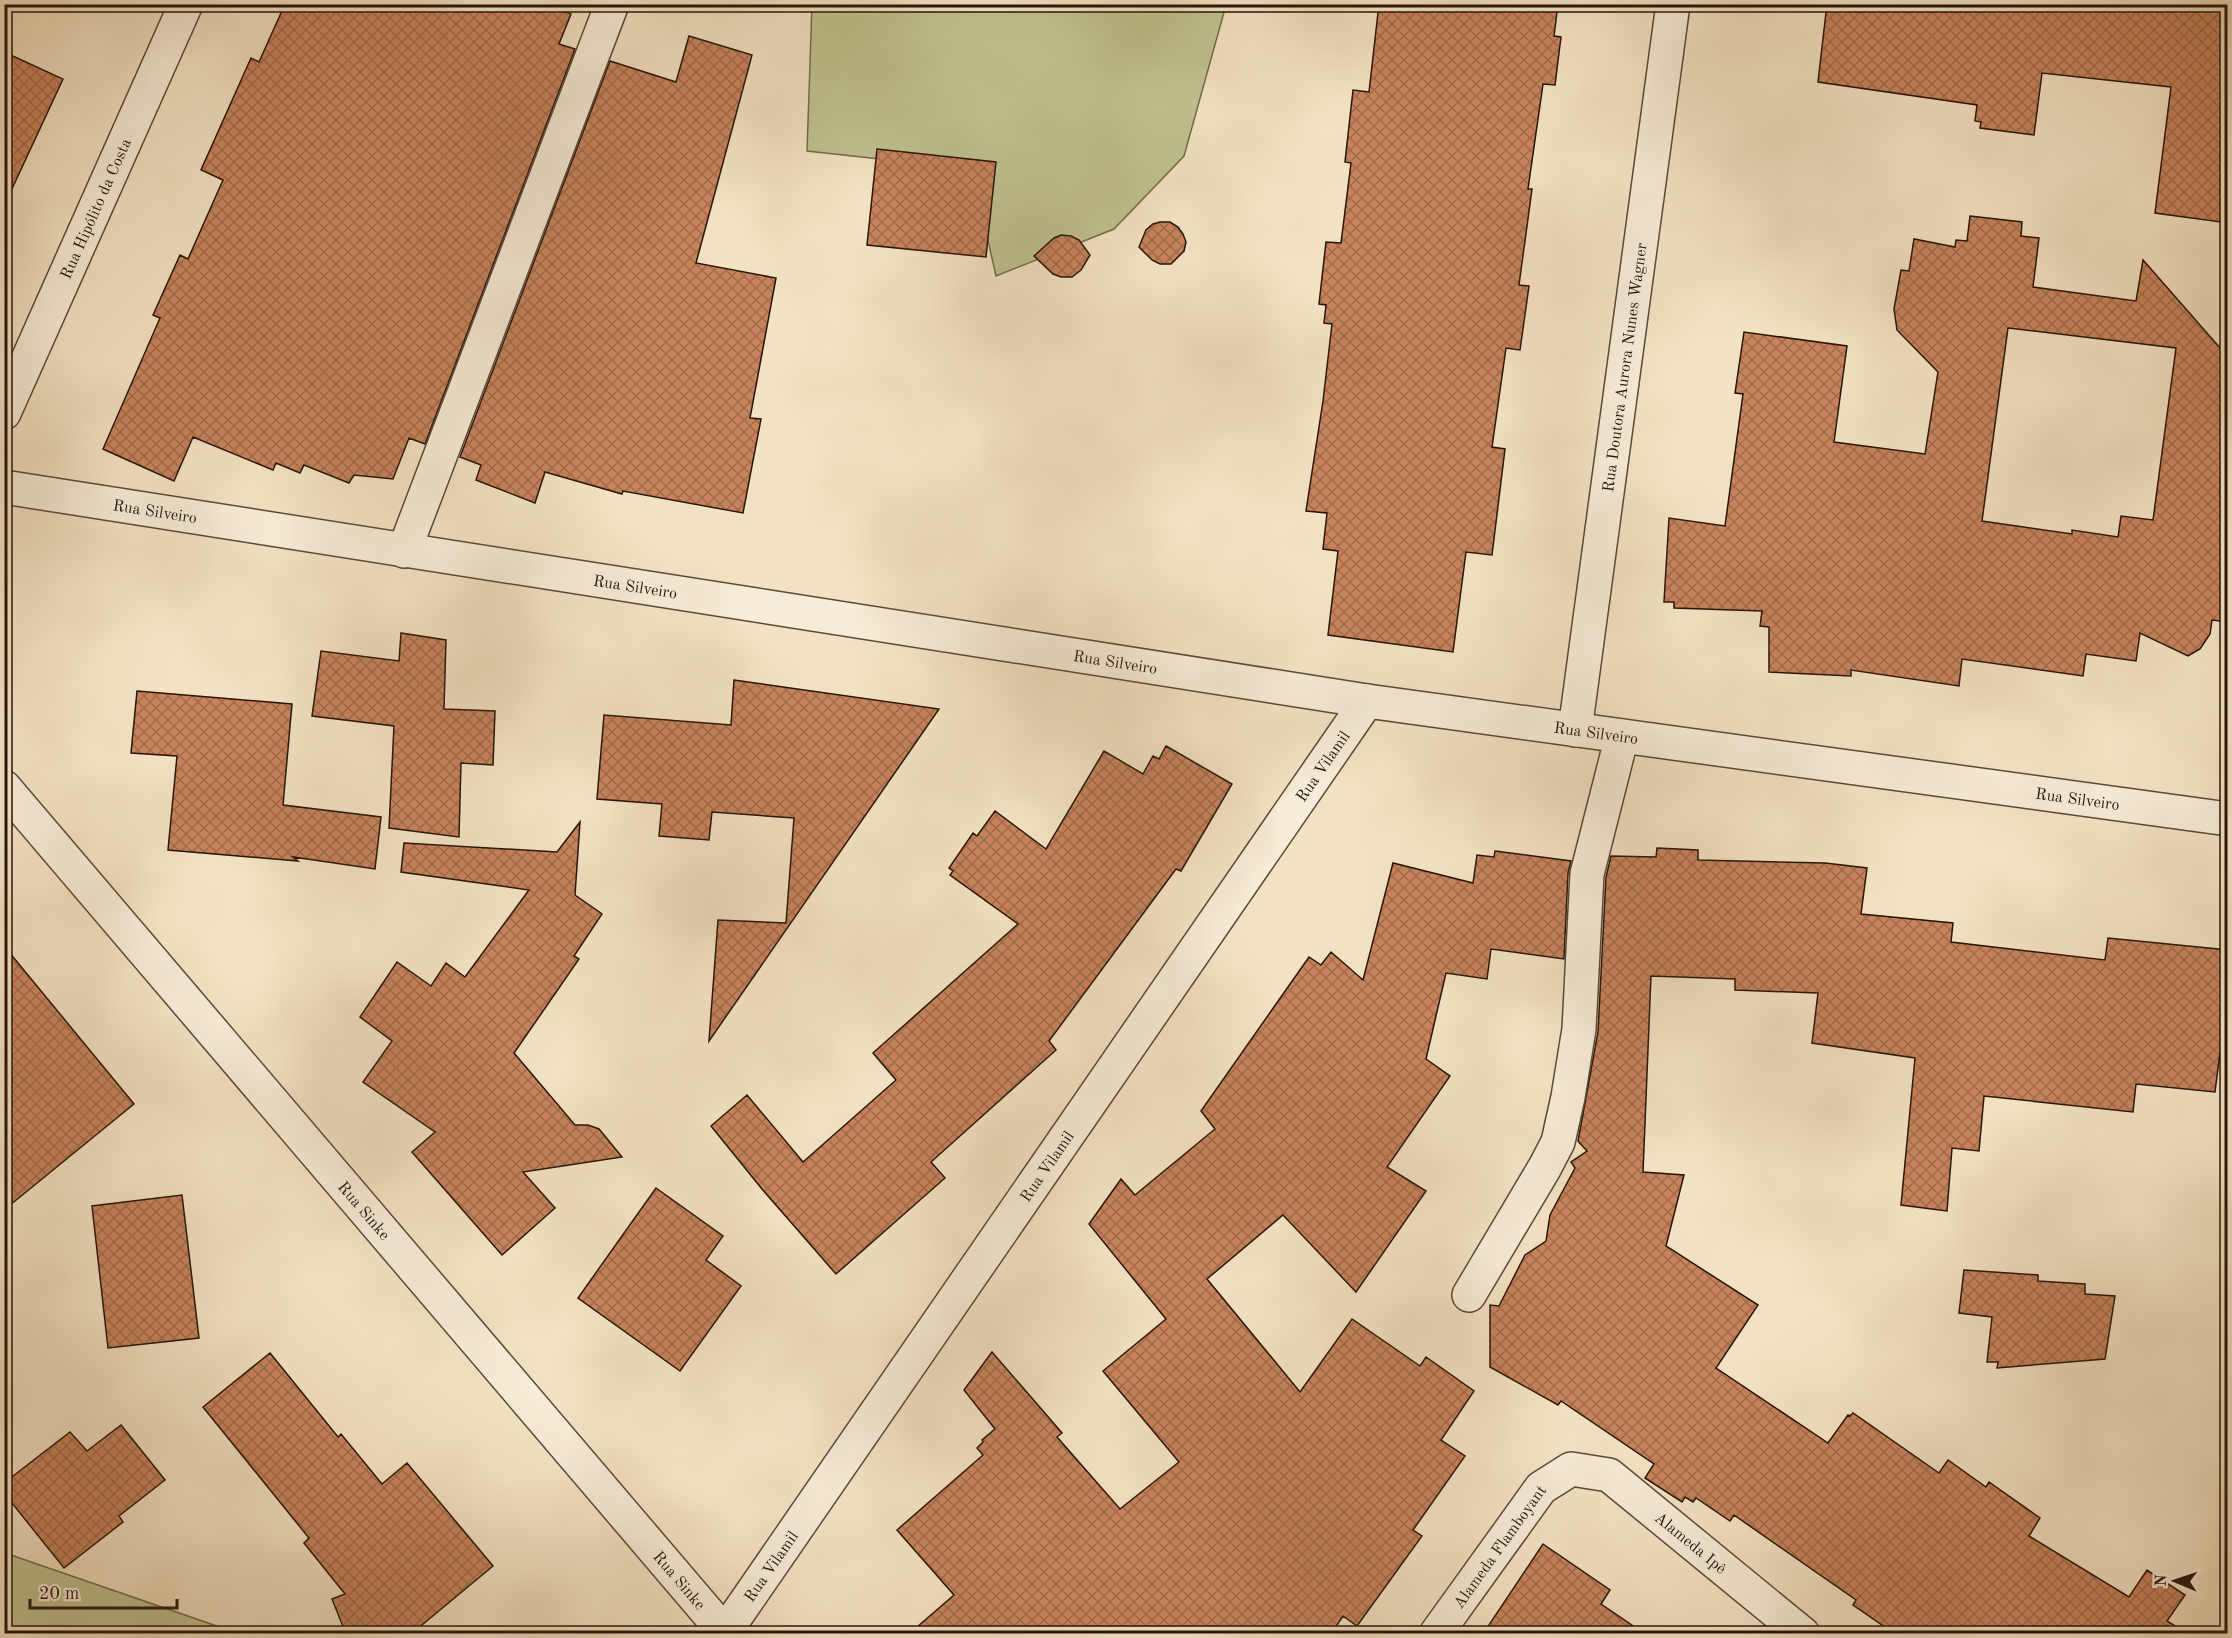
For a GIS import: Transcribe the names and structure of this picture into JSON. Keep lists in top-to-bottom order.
{
  "streets": {
    "street": [
      "Rua Hipólito da Costa",
      "Rua Doutora Aurora Nunes Wagner",
      "Rua Silveiro",
      "Rua Vilamil",
      "Rua Sinke",
      "Alameda Ipê",
      "Alameda Flamboyant"
    ]
  },
  "crossings": [
    ["Rua Doutora Aurora Nunes Wagner", "Rua Silveiro"],
    ["Rua Silveiro", "Rua Vilamil"],
    ["Rua Vilamil", "Rua Sinke"],
    ["Alameda Ipê", "Alameda Flamboyant"]
  ],
  "scale_bar": "20 m",
  "north": "left"
}
